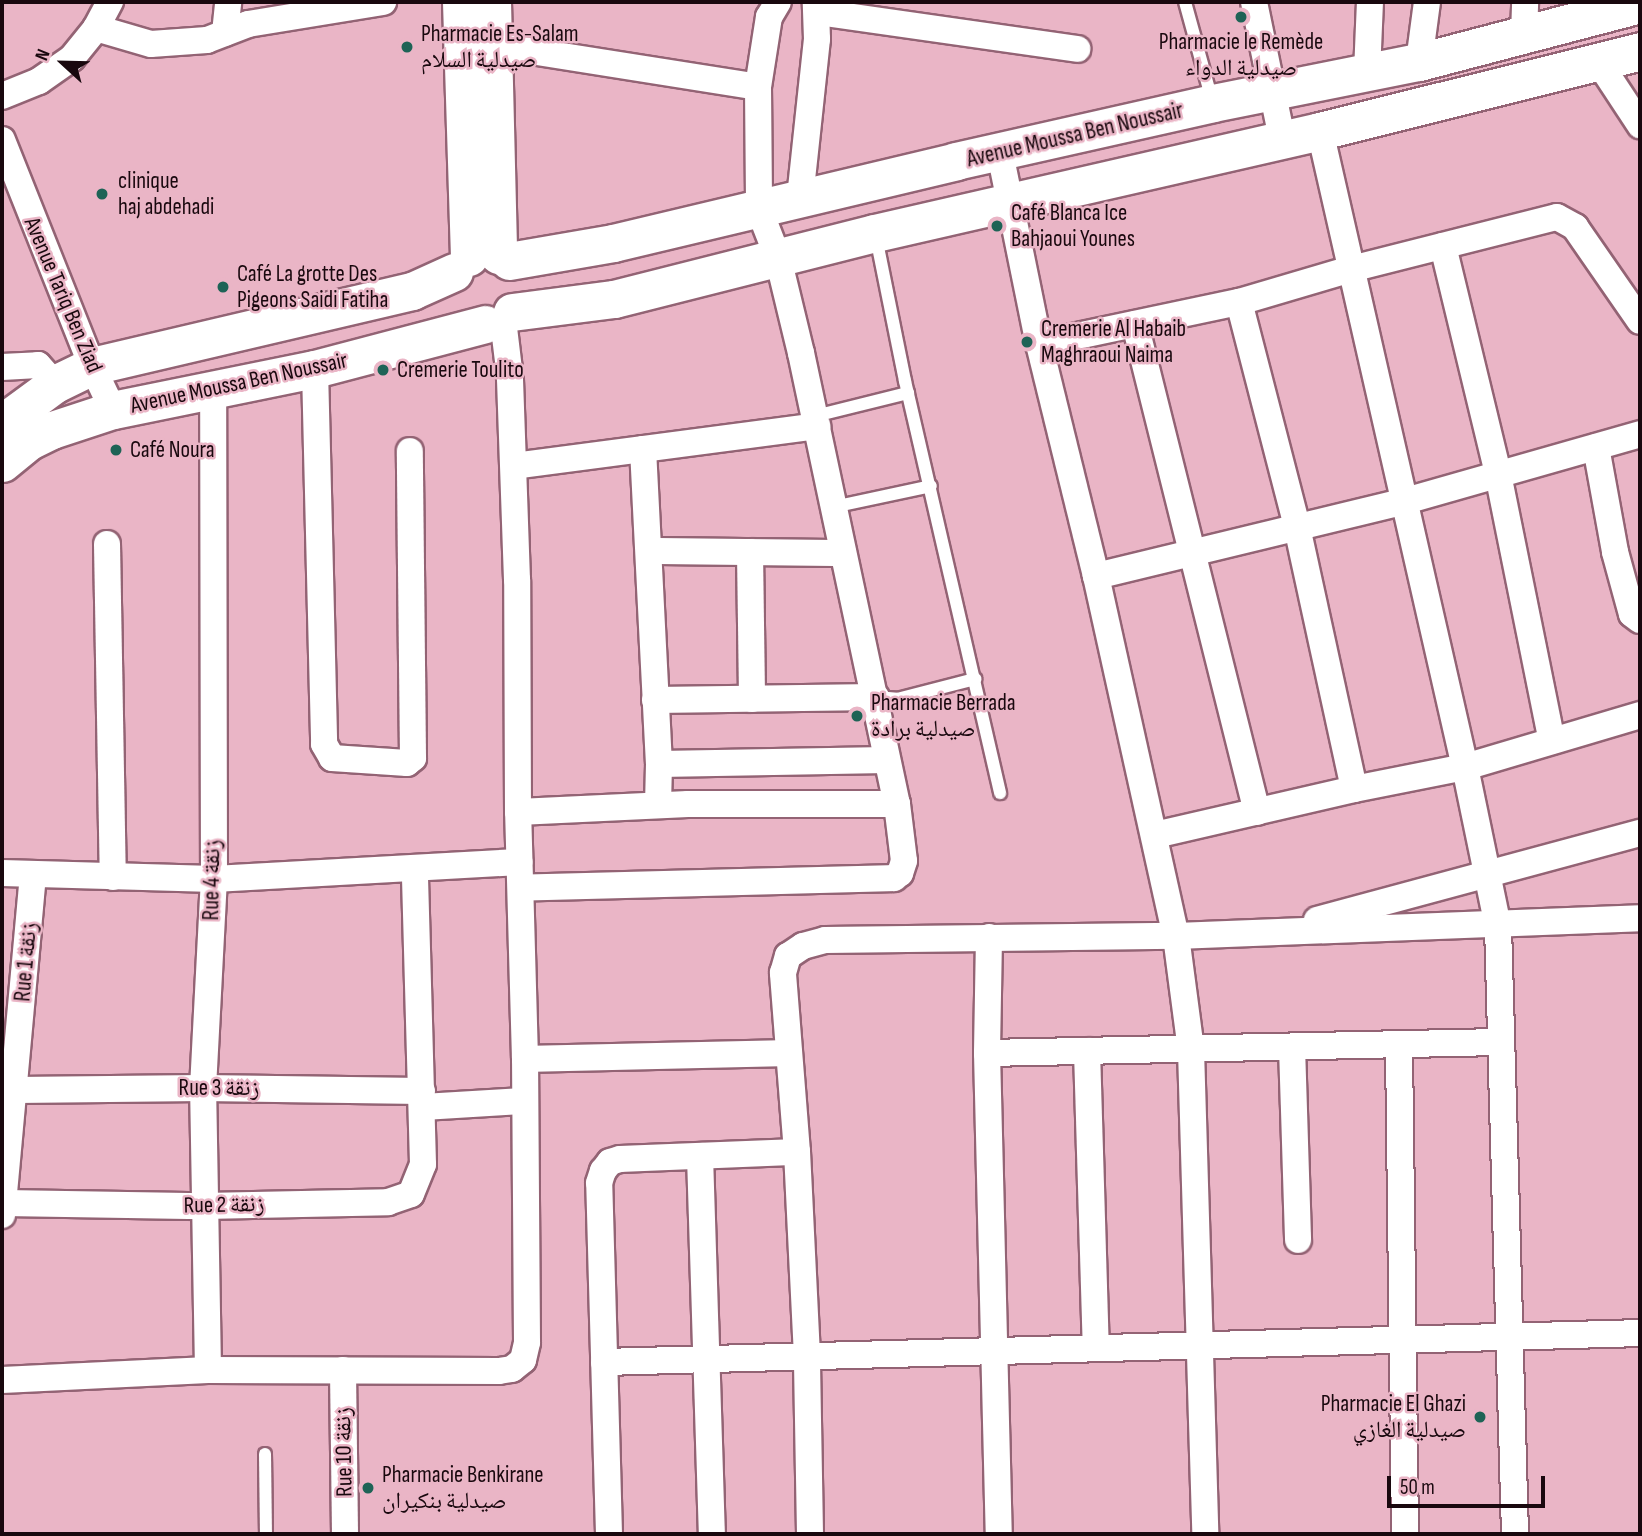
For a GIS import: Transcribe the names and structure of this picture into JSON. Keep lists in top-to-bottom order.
{
  "streets": {
    "street": [
      "Avenue Moussa Ben Noussair",
      "Avenue Tariq Ben Ziad",
      "Rue 4 زنقة",
      "Rue 1 زنقة",
      "Rue 3 زنقة",
      "Rue 2 زنقة",
      "Rue 10 زنقة"
    ]
  },
  "crossings": [
    ["Avenue Moussa Ben Noussair", "Avenue Tariq Ben Ziad"],
    ["Avenue Moussa Ben Noussair", "Rue 4 زنقة"],
    ["Rue 4 زنقة", "Rue 3 زنقة"],
    ["Rue 4 زنقة", "Rue 2 زنقة"],
    ["Rue 1 زنقة", "Rue 3 زنقة"],
    ["Rue 1 زنقة", "Rue 2 زنقة"],
    ["Rue 3 زنقة", "Rue 2 زنقة"]
  ],
  "places": [
    "Pharmacie le Remède صيدلية الدواء",
    "Pharmacie Es-Salam صيدلية السلام",
    "clinique haj abdehadi",
    "Café Blanca Ice Bahjaoui Younes",
    "Café La grotte Des Pigeons Saidi Fatiha",
    "Cremerie Al Habaib Maghraoui Naima",
    "Cremerie Toulito",
    "Café Noura",
    "Pharmacie Berrada صيدلية برادة",
    "Pharmacie El Ghazi صيدلية الغازي",
    "Pharmacie Benkirane صيدلية بنكيران"
  ],
  "scale_bar": "50 m",
  "north": "left"
}
